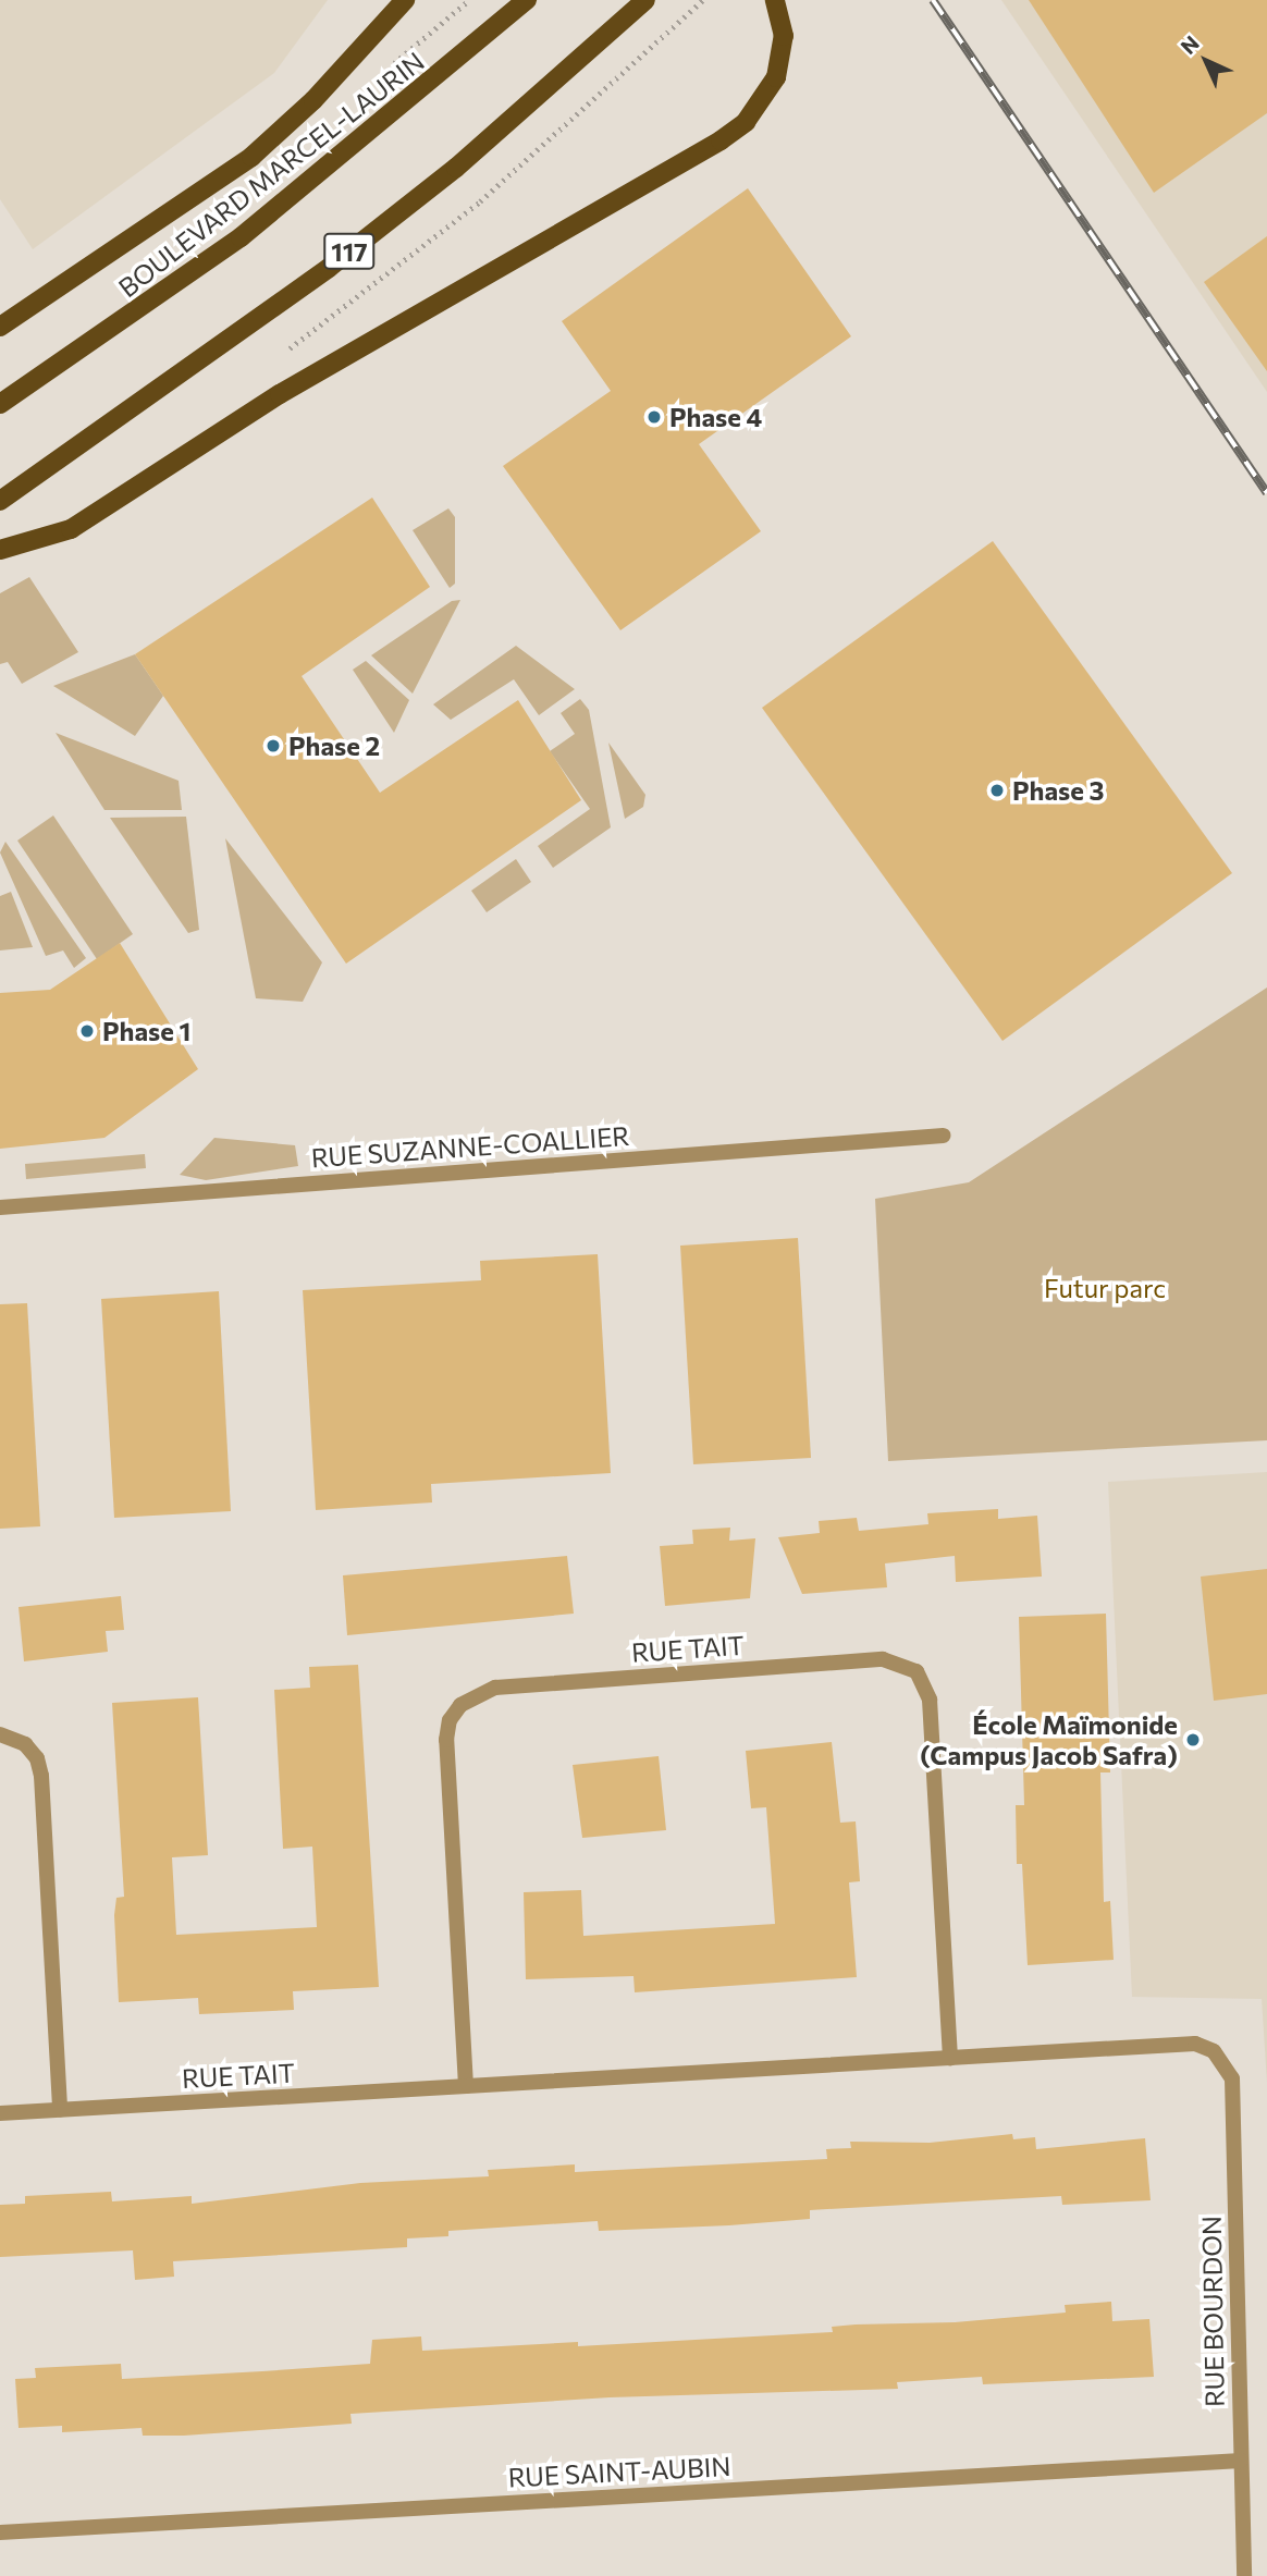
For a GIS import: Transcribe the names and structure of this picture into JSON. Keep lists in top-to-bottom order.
{
  "streets": {
    "main road": ["BOULEVARD MARCEL-LAURIN", "117"],
    "street": [
      "RUE SUZANNE-COALLIER",
      "RUE TAIT",
      "RUE BOURDON",
      "RUE SAINT-AUBIN"
    ]
  },
  "crossings": [
    ["RUE TAIT", "RUE BOURDON"],
    ["RUE BOURDON", "RUE SAINT-AUBIN"]
  ],
  "parks": ["Futur parc"],
  "places": [
    "Phase 4",
    "Phase 2",
    "Phase 3",
    "Phase 1",
    "École Maïmonide (Campus Jacob Safra)"
  ],
  "north": "top left"
}
